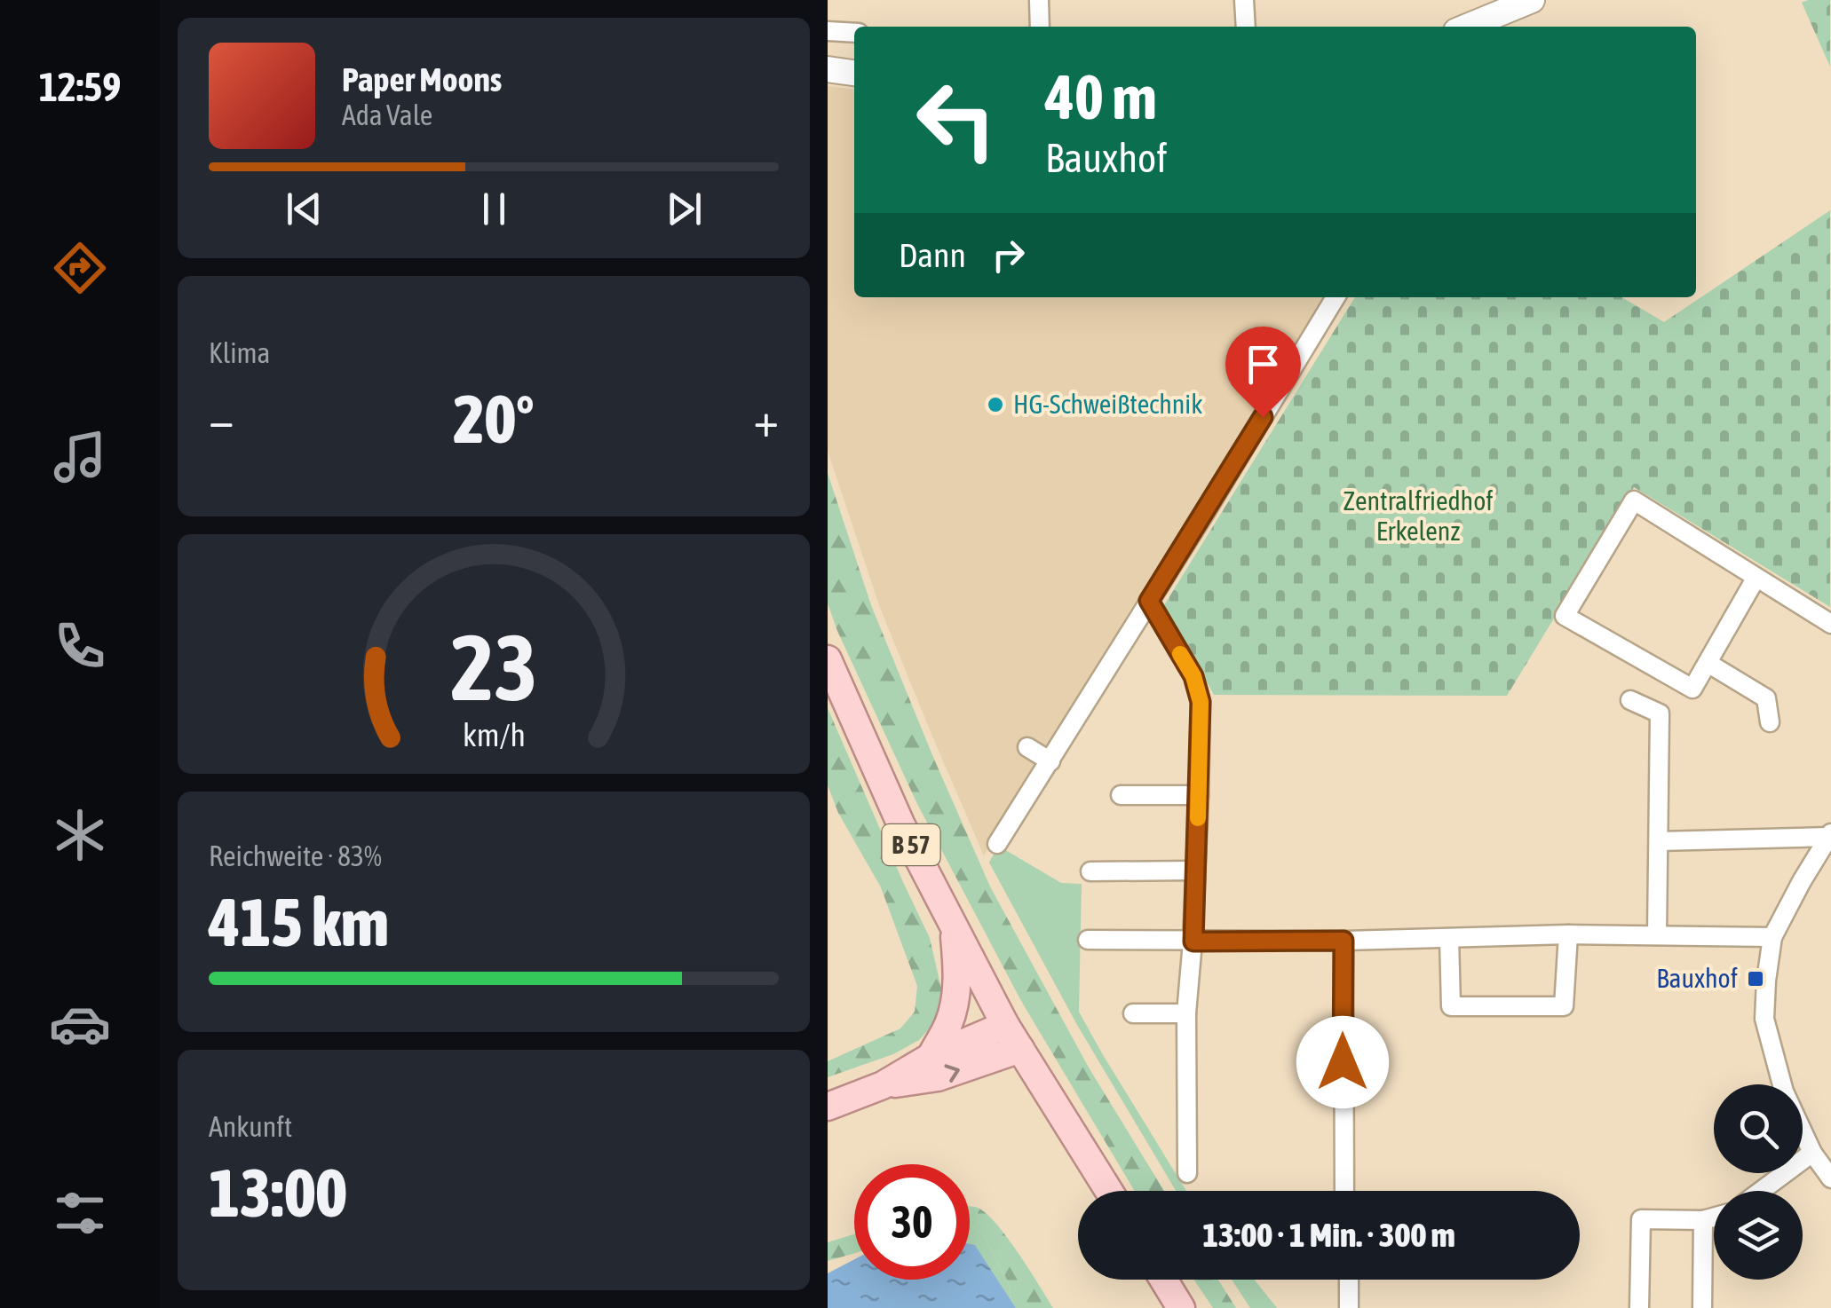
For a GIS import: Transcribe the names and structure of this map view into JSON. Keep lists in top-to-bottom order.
{
  "streets": {
    "main road": ["B 57"]
  },
  "parks": ["Zentralfriedhof Erkelenz"],
  "places": {
    "other": ["HG-Schweißtechnik"],
    "transit": ["Bauxhof"]
  },
  "page": {
    "tabs": "12:59",
    "turn": ["40 m", "Bauxhof"],
    "song": ["Paper Moons", "Ada Vale"],
    "then": "Dann",
    "tile": [
      "Klima",
      ["Reichweite · 83%", "415 km"],
      ["Ankunft", "13:00"]
    ],
    "heat": ["−", "20°", "+"],
    "limit": "30",
    "trip": "13:00 · 1 Min. · 300 m",
    "gauge": ["23", "km/h"]
  }
}
